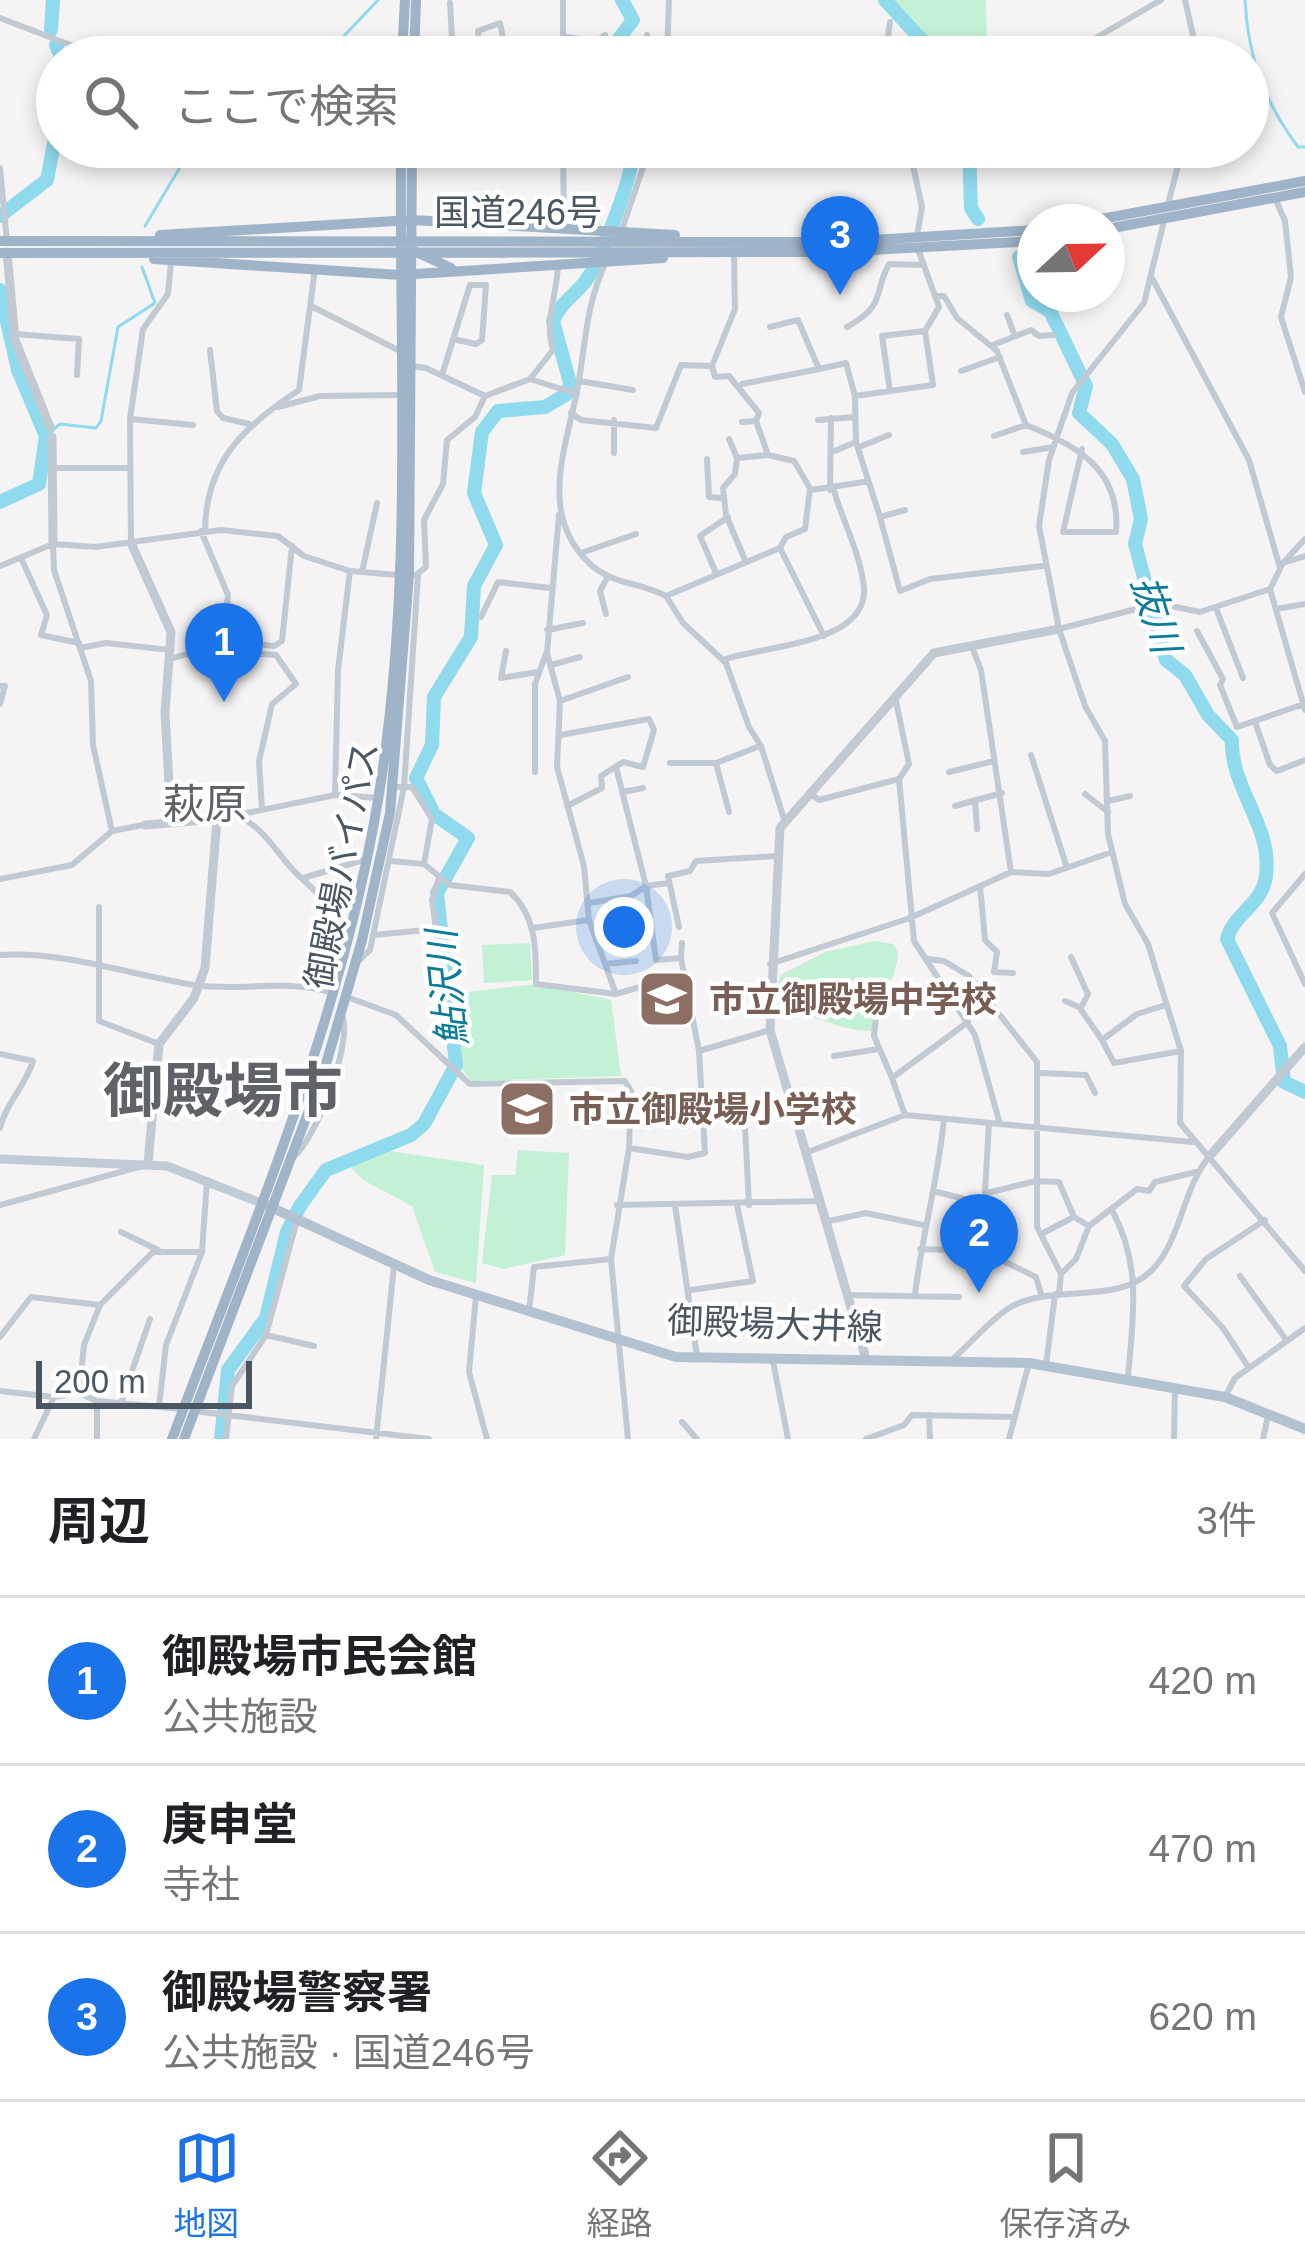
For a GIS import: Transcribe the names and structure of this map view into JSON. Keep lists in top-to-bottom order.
{
  "streets": {
    "highway": ["国道246号", "御殿場バイパス"],
    "main road": ["御殿場大井線"]
  },
  "crossings": [
    ["御殿場バイパス", "御殿場大井線"]
  ],
  "districts": ["萩原", "御殿場市"],
  "water": ["抜川", "鮎沢川"],
  "places": {
    "school or university": ["市立御殿場中学校", "市立御殿場小学校"]
  },
  "scale_bar": "200 m",
  "north": "right",
  "page": {
    "search": "ここで検索",
    "pins": ["3", "1", "2"],
    "scale": "200 m",
    "heading": ["周辺", "3件"],
    "list": [
      {
        "mark": "1",
        "name": "御殿場市民会館",
        "note": "公共施設",
        "value": "420 m"
      },
      {
        "mark": "2",
        "name": "庚申堂",
        "note": "寺社",
        "value": "470 m"
      },
      {
        "mark": "3",
        "name": "御殿場警察署",
        "note": "公共施設 · 国道246号",
        "value": "620 m"
      }
    ],
    "nav": ["地図", "経路", "保存済み"]
  }
}
